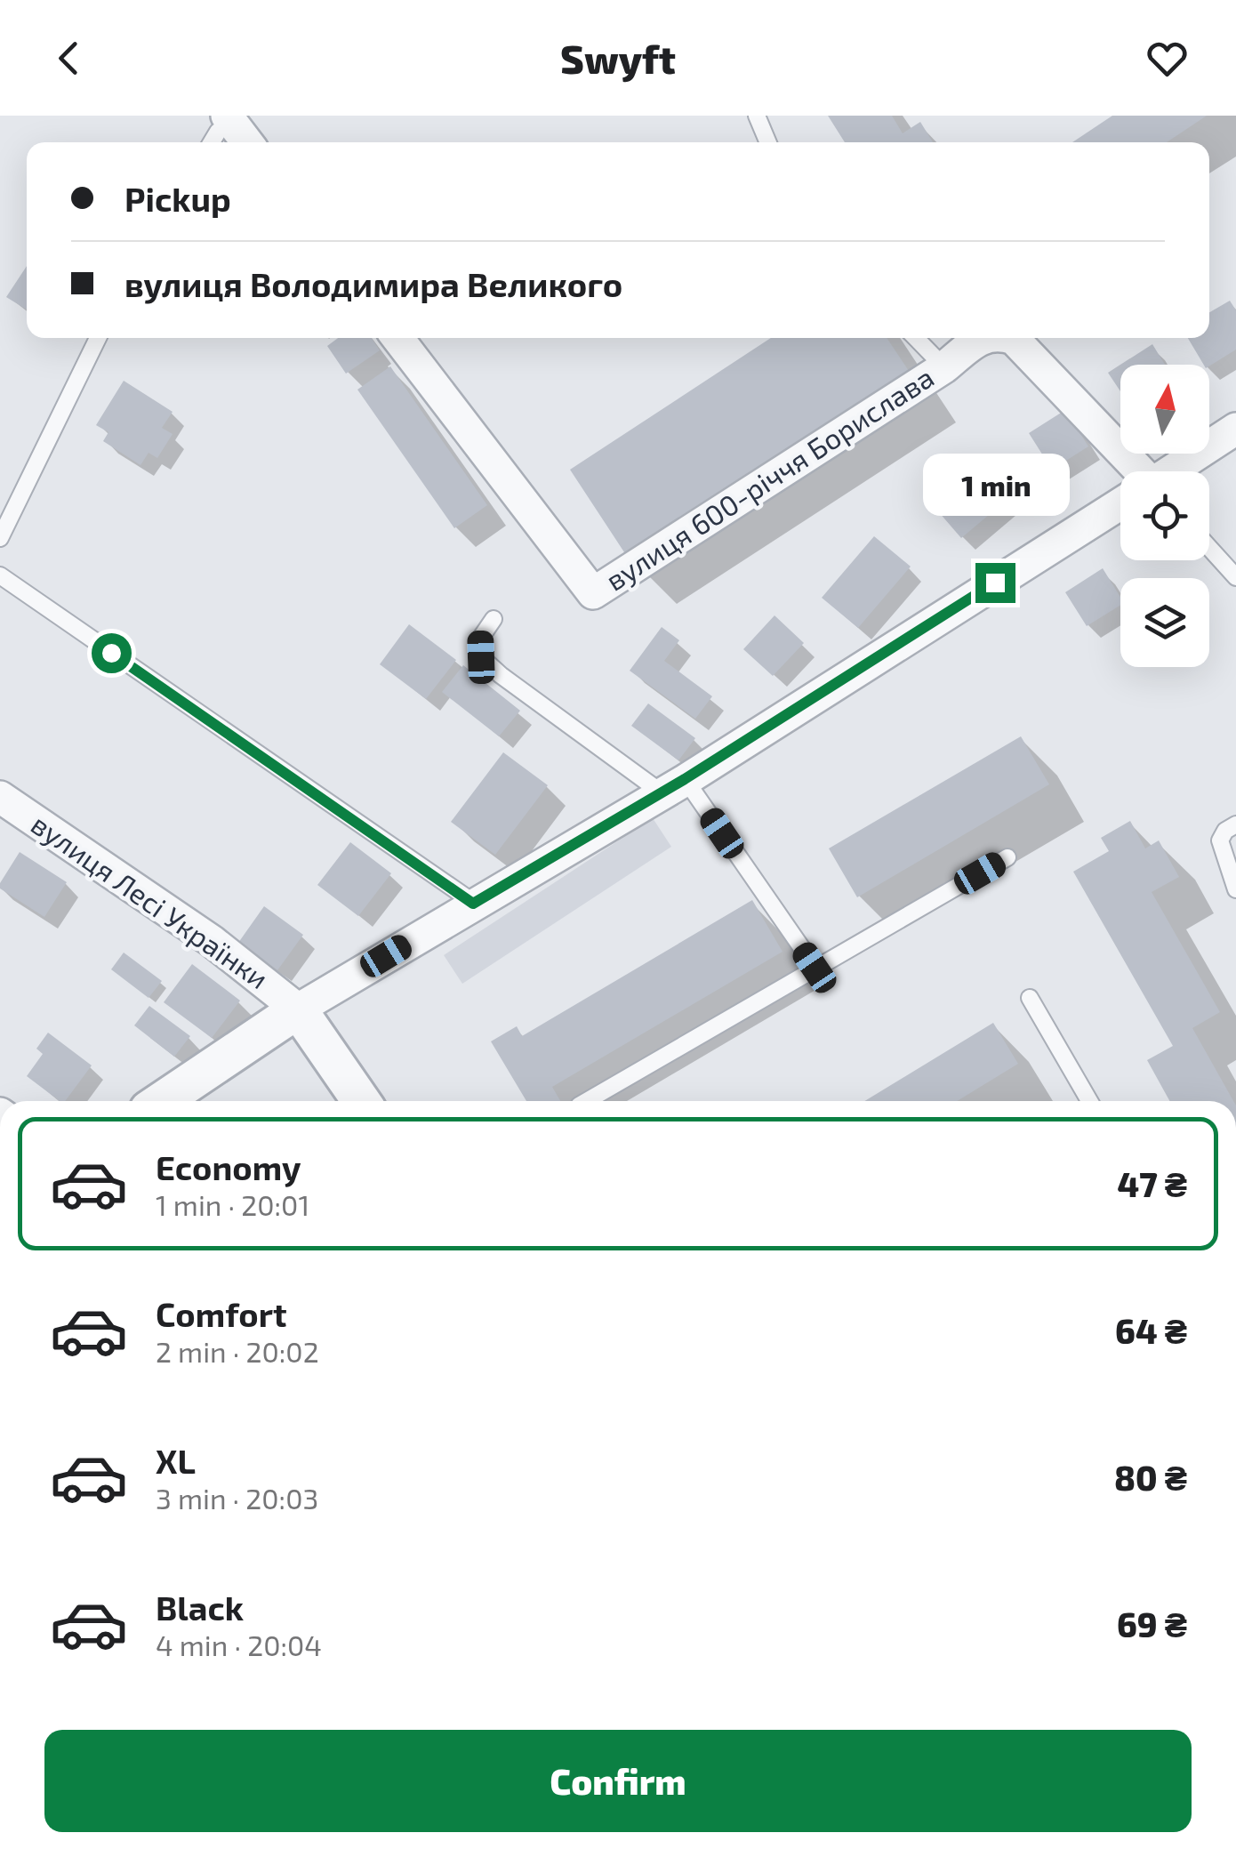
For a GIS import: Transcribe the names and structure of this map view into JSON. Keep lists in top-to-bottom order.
{
  "streets": {
    "street": ["вулиця 600-річчя Борислава", "вулиця Лесі Українки"]
  },
  "north": "top",
  "page": {
    "header": "Swyft",
    "banner": ["Pickup", "вулиця Володимира Великого"],
    "bubble": "1 min",
    "list": [
      {
        "name": "Economy",
        "note": "1 min · 20:01",
        "value": "47 ₴"
      },
      {
        "name": "Comfort",
        "note": "2 min · 20:02",
        "value": "64 ₴"
      },
      {
        "name": "XL",
        "note": "3 min · 20:03",
        "value": "80 ₴"
      },
      {
        "name": "Black",
        "note": "4 min · 20:04",
        "value": "69 ₴"
      }
    ],
    "buttons": "Confirm"
  }
}
